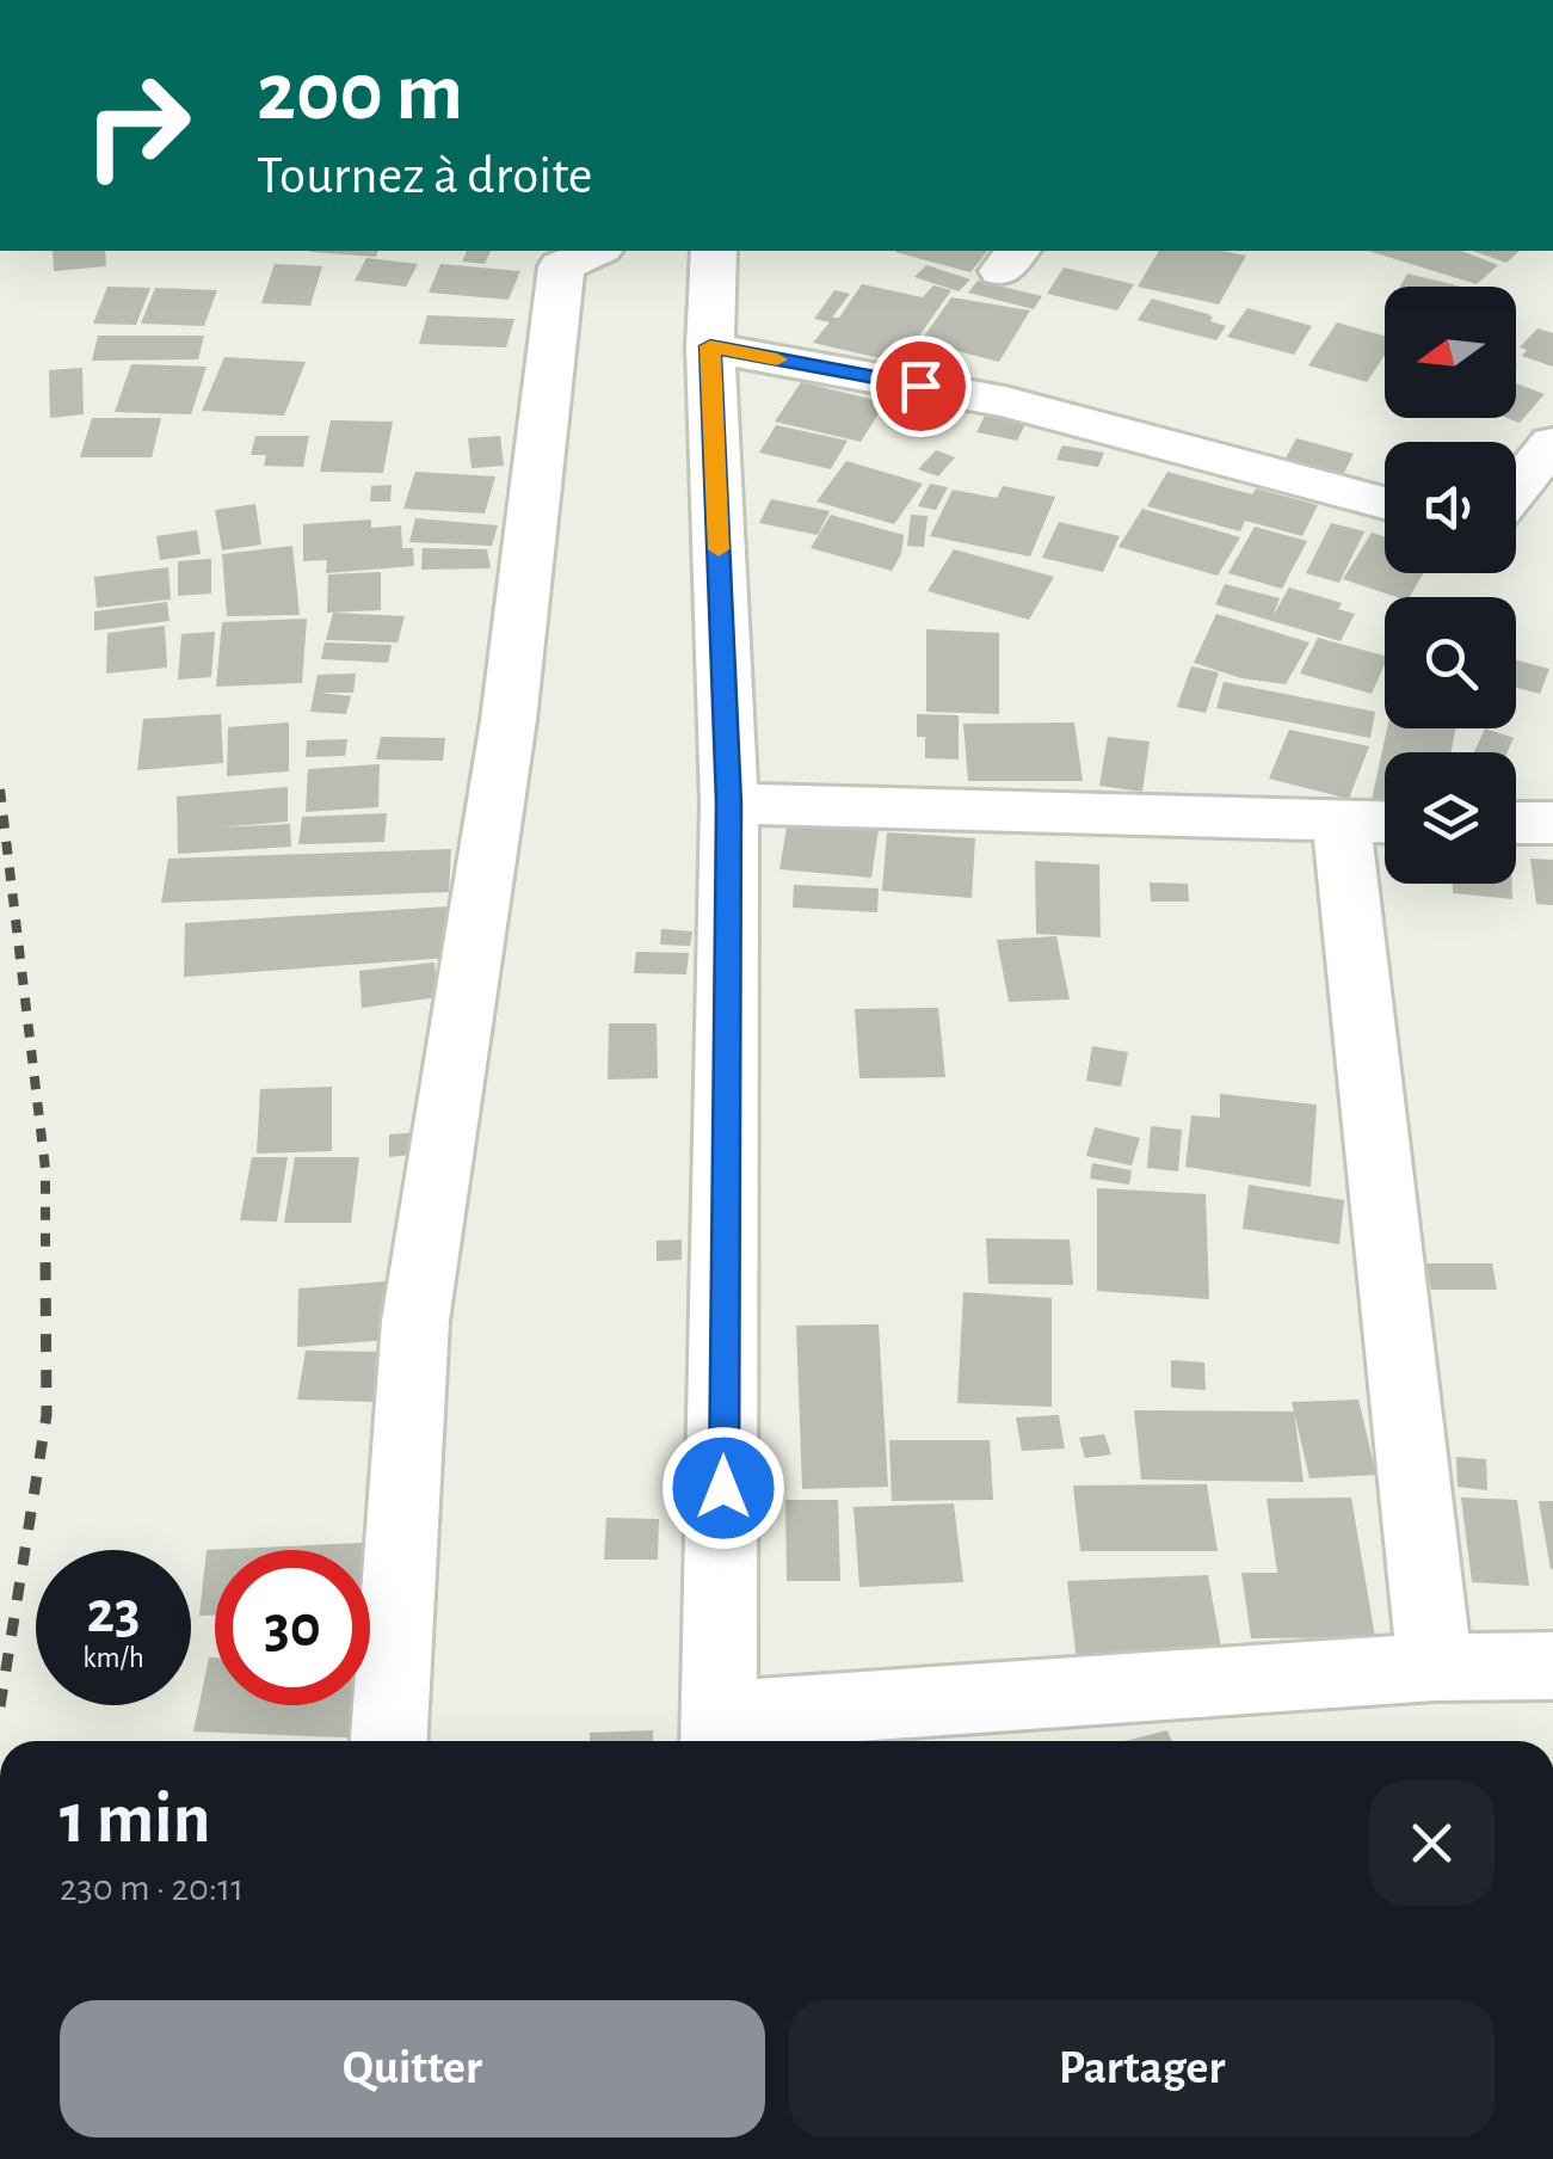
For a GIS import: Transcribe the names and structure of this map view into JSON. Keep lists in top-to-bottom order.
{
  "north": "left",
  "page": {
    "turn": ["200 m", "Tournez à droite"],
    "speed": "23 km/h",
    "limit": "30",
    "heading": ["1 min", "230 m · 20:11"],
    "buttons": ["Quitter", "Partager"]
  }
}
